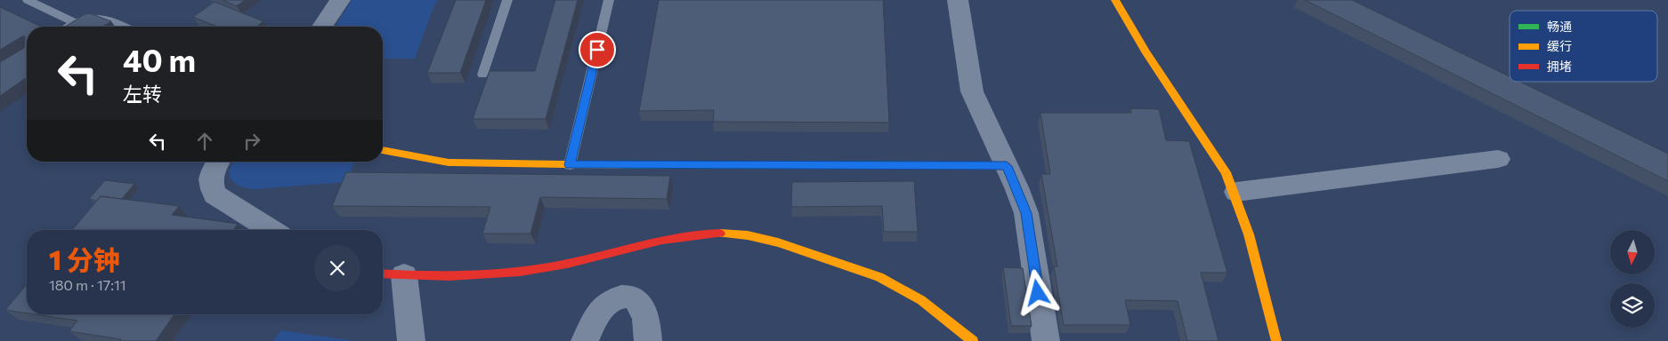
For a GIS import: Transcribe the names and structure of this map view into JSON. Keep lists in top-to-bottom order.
{
  "legend": ["畅通", "缓行", "拥堵"],
  "north": "bottom",
  "page": {
    "turn": ["40 m", "左转"],
    "heading": ["1 分钟", "180 m · 17:11"]
  }
}
